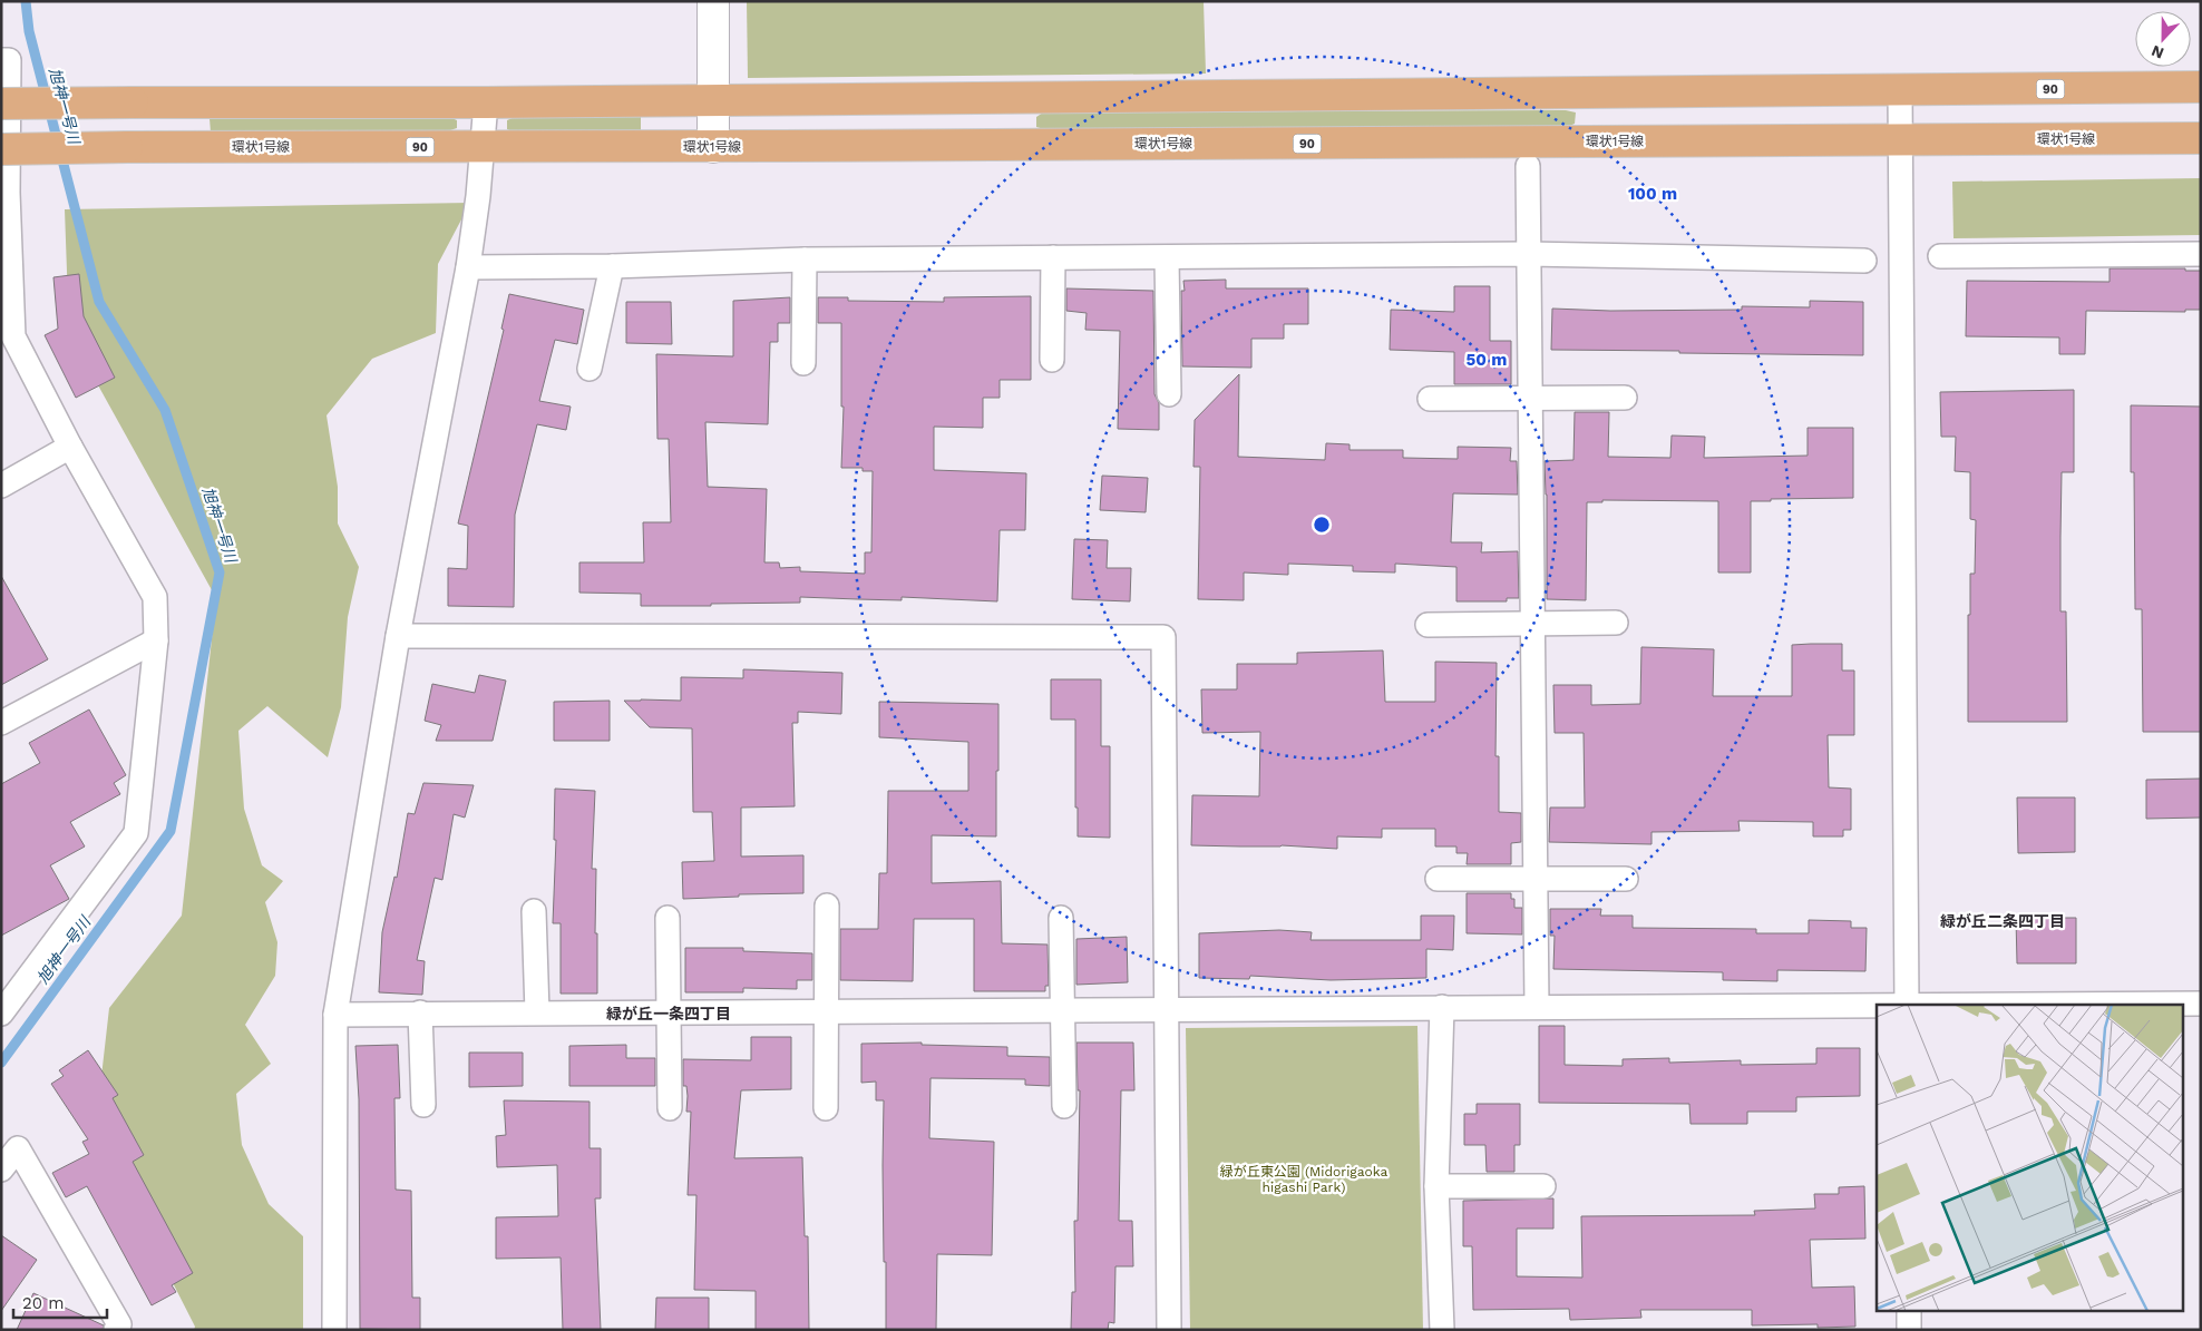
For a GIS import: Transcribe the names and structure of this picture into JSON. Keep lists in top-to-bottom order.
{
  "streets": {
    "main road": ["90", "環状1号線"]
  },
  "districts": ["緑が丘二条四丁目", "緑が丘一条四丁目"],
  "water": ["旭神一号川"],
  "parks": ["緑が丘東公園 (Midorigaoka higashi Park)"],
  "scale_bar": "20 m",
  "north": "bottom",
  "rings": ["100 m", "50 m"]
}
